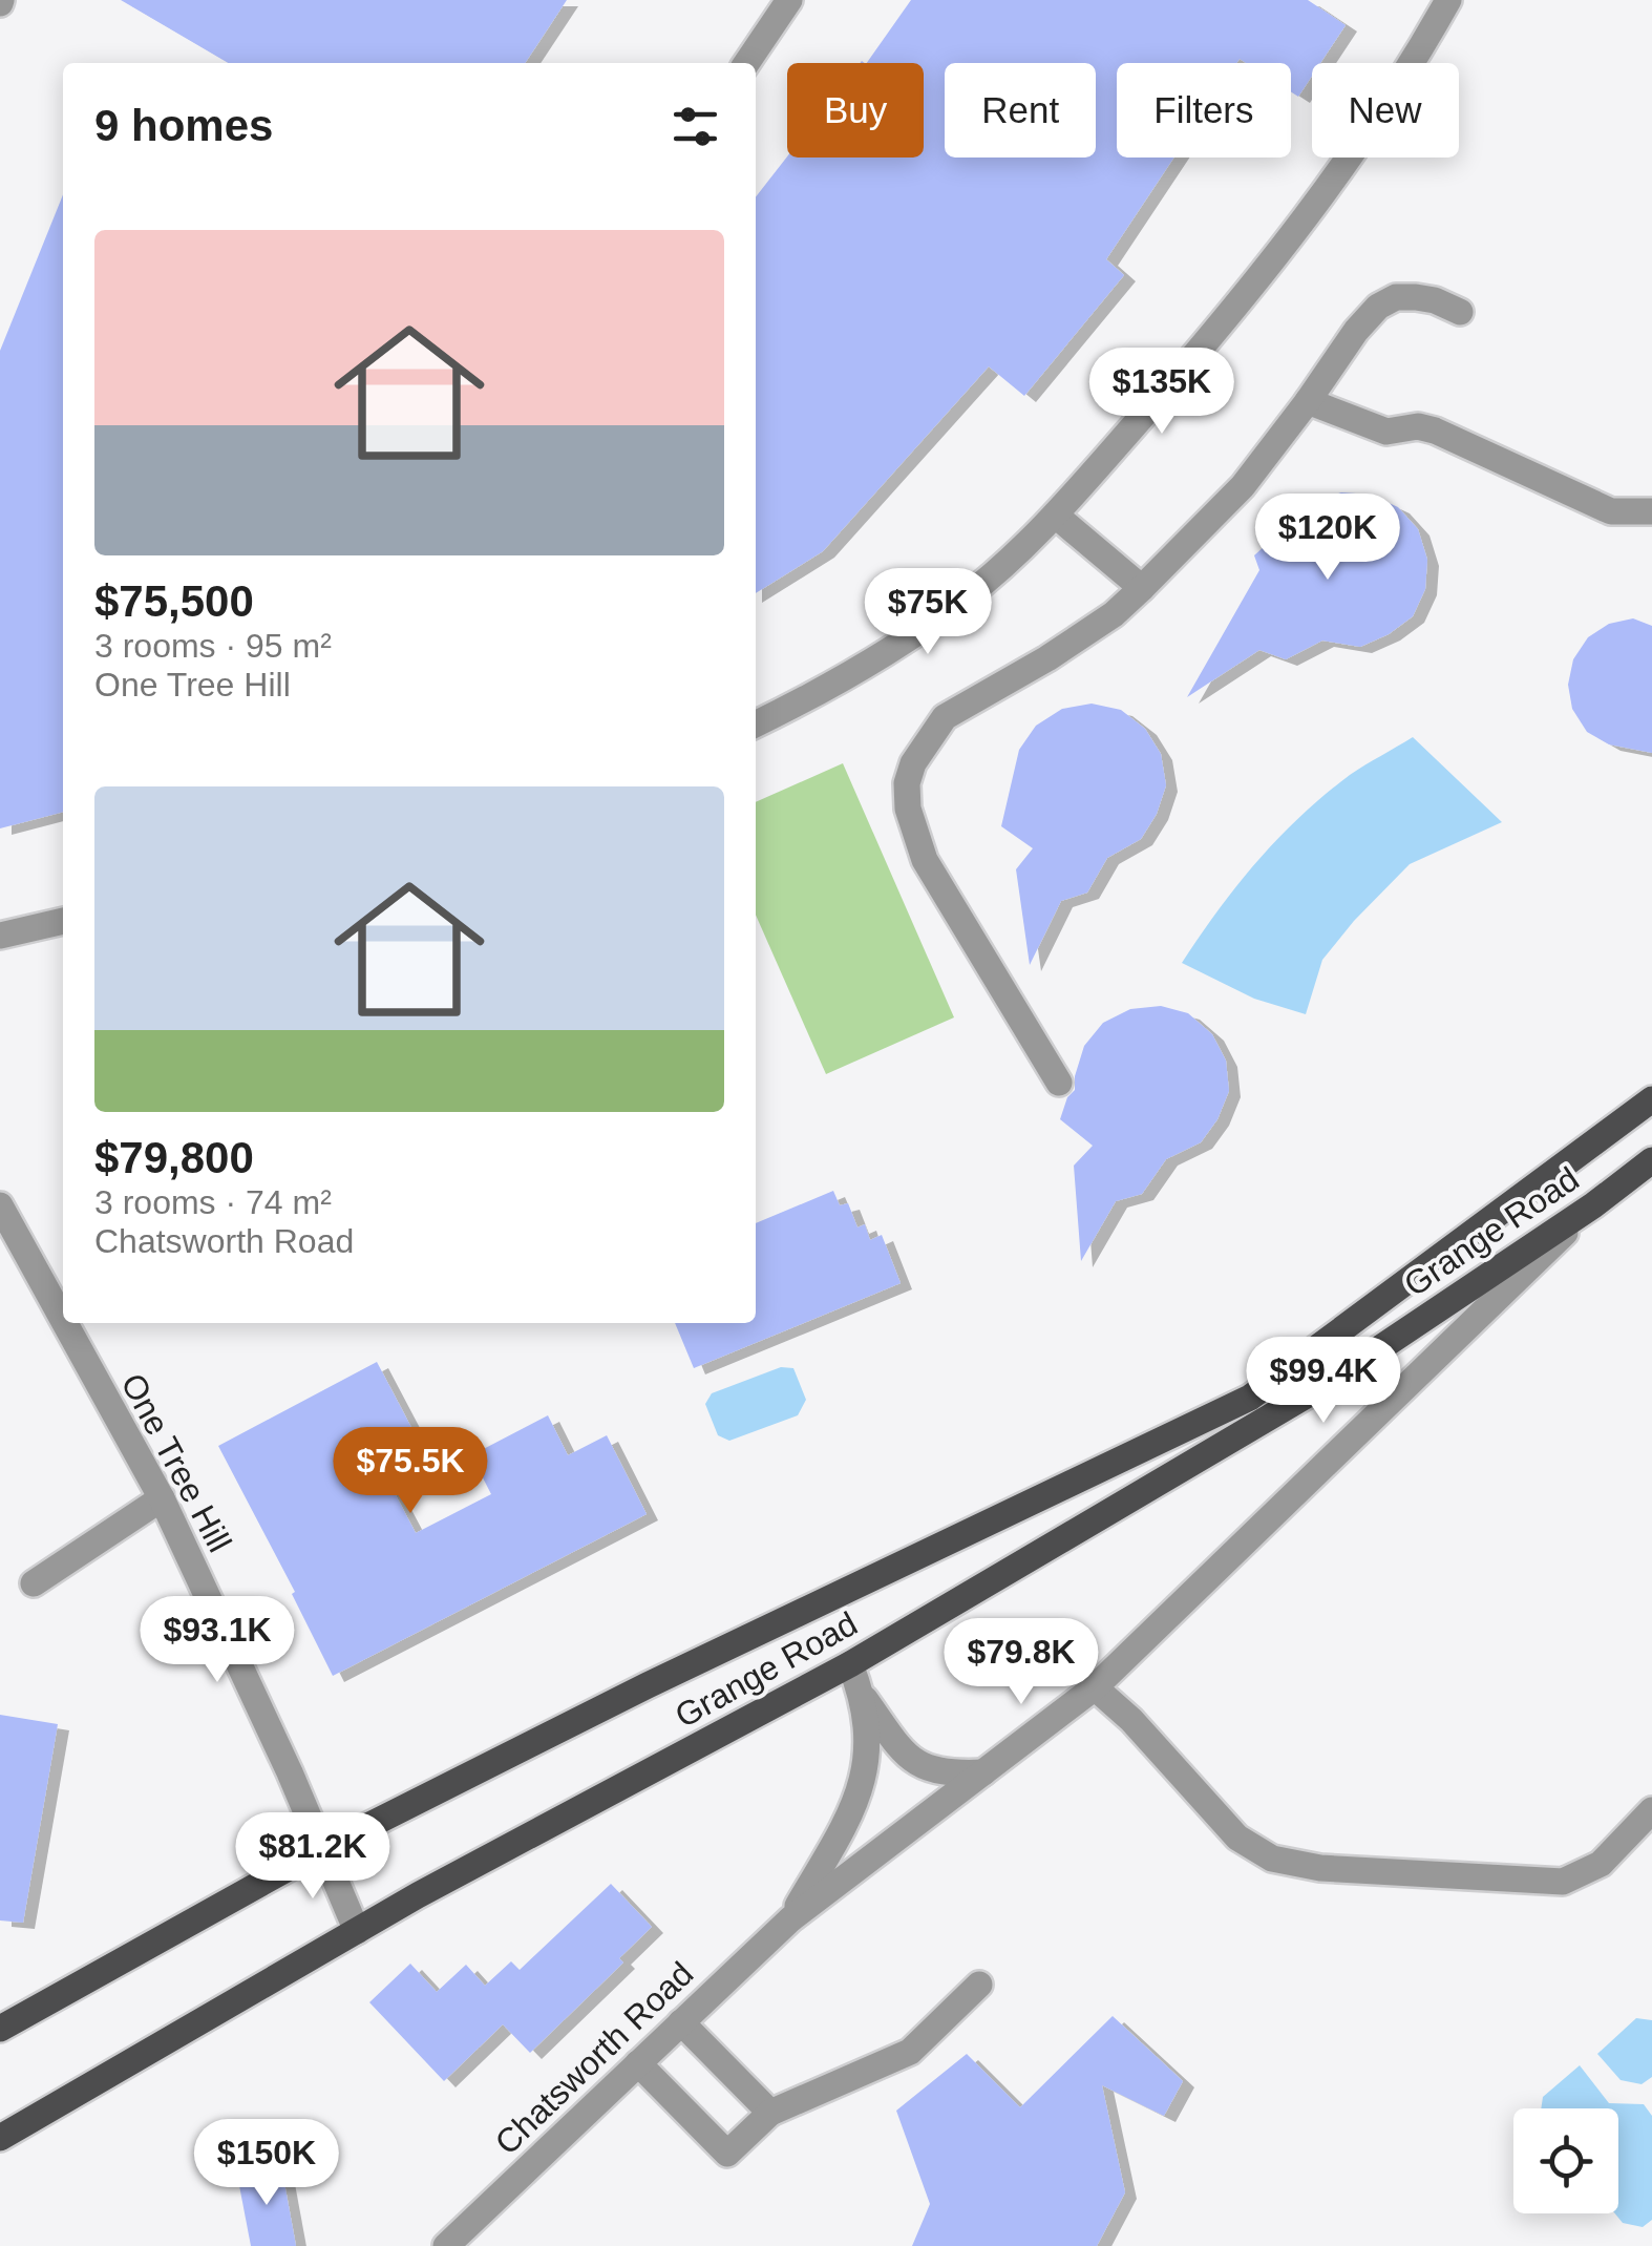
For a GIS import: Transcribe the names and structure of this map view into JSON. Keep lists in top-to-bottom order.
{
  "streets": {
    "main road": ["Grange Road"],
    "street": ["One Tree Hill", "Chatsworth Road"]
  },
  "crossings": [
    ["Grange Road", "One Tree Hill"],
    ["Grange Road", "Chatsworth Road"]
  ],
  "page": {
    "chip": [
      "Buy",
      "Rent",
      "Filters",
      "New"
    ],
    "heading": "9 homes",
    "list": [
      {
        "name": "$75,500",
        "note": "3 rooms · 95 m² · One Tree Hill"
      },
      {
        "name": "$79,800",
        "note": "3 rooms · 74 m² · Chatsworth Road"
      }
    ],
    "price": [
      "$135K",
      "$120K",
      "$75K",
      "$99.4K",
      "$75.5K",
      "$93.1K",
      "$79.8K",
      "$81.2K",
      "$150K"
    ]
  }
}
